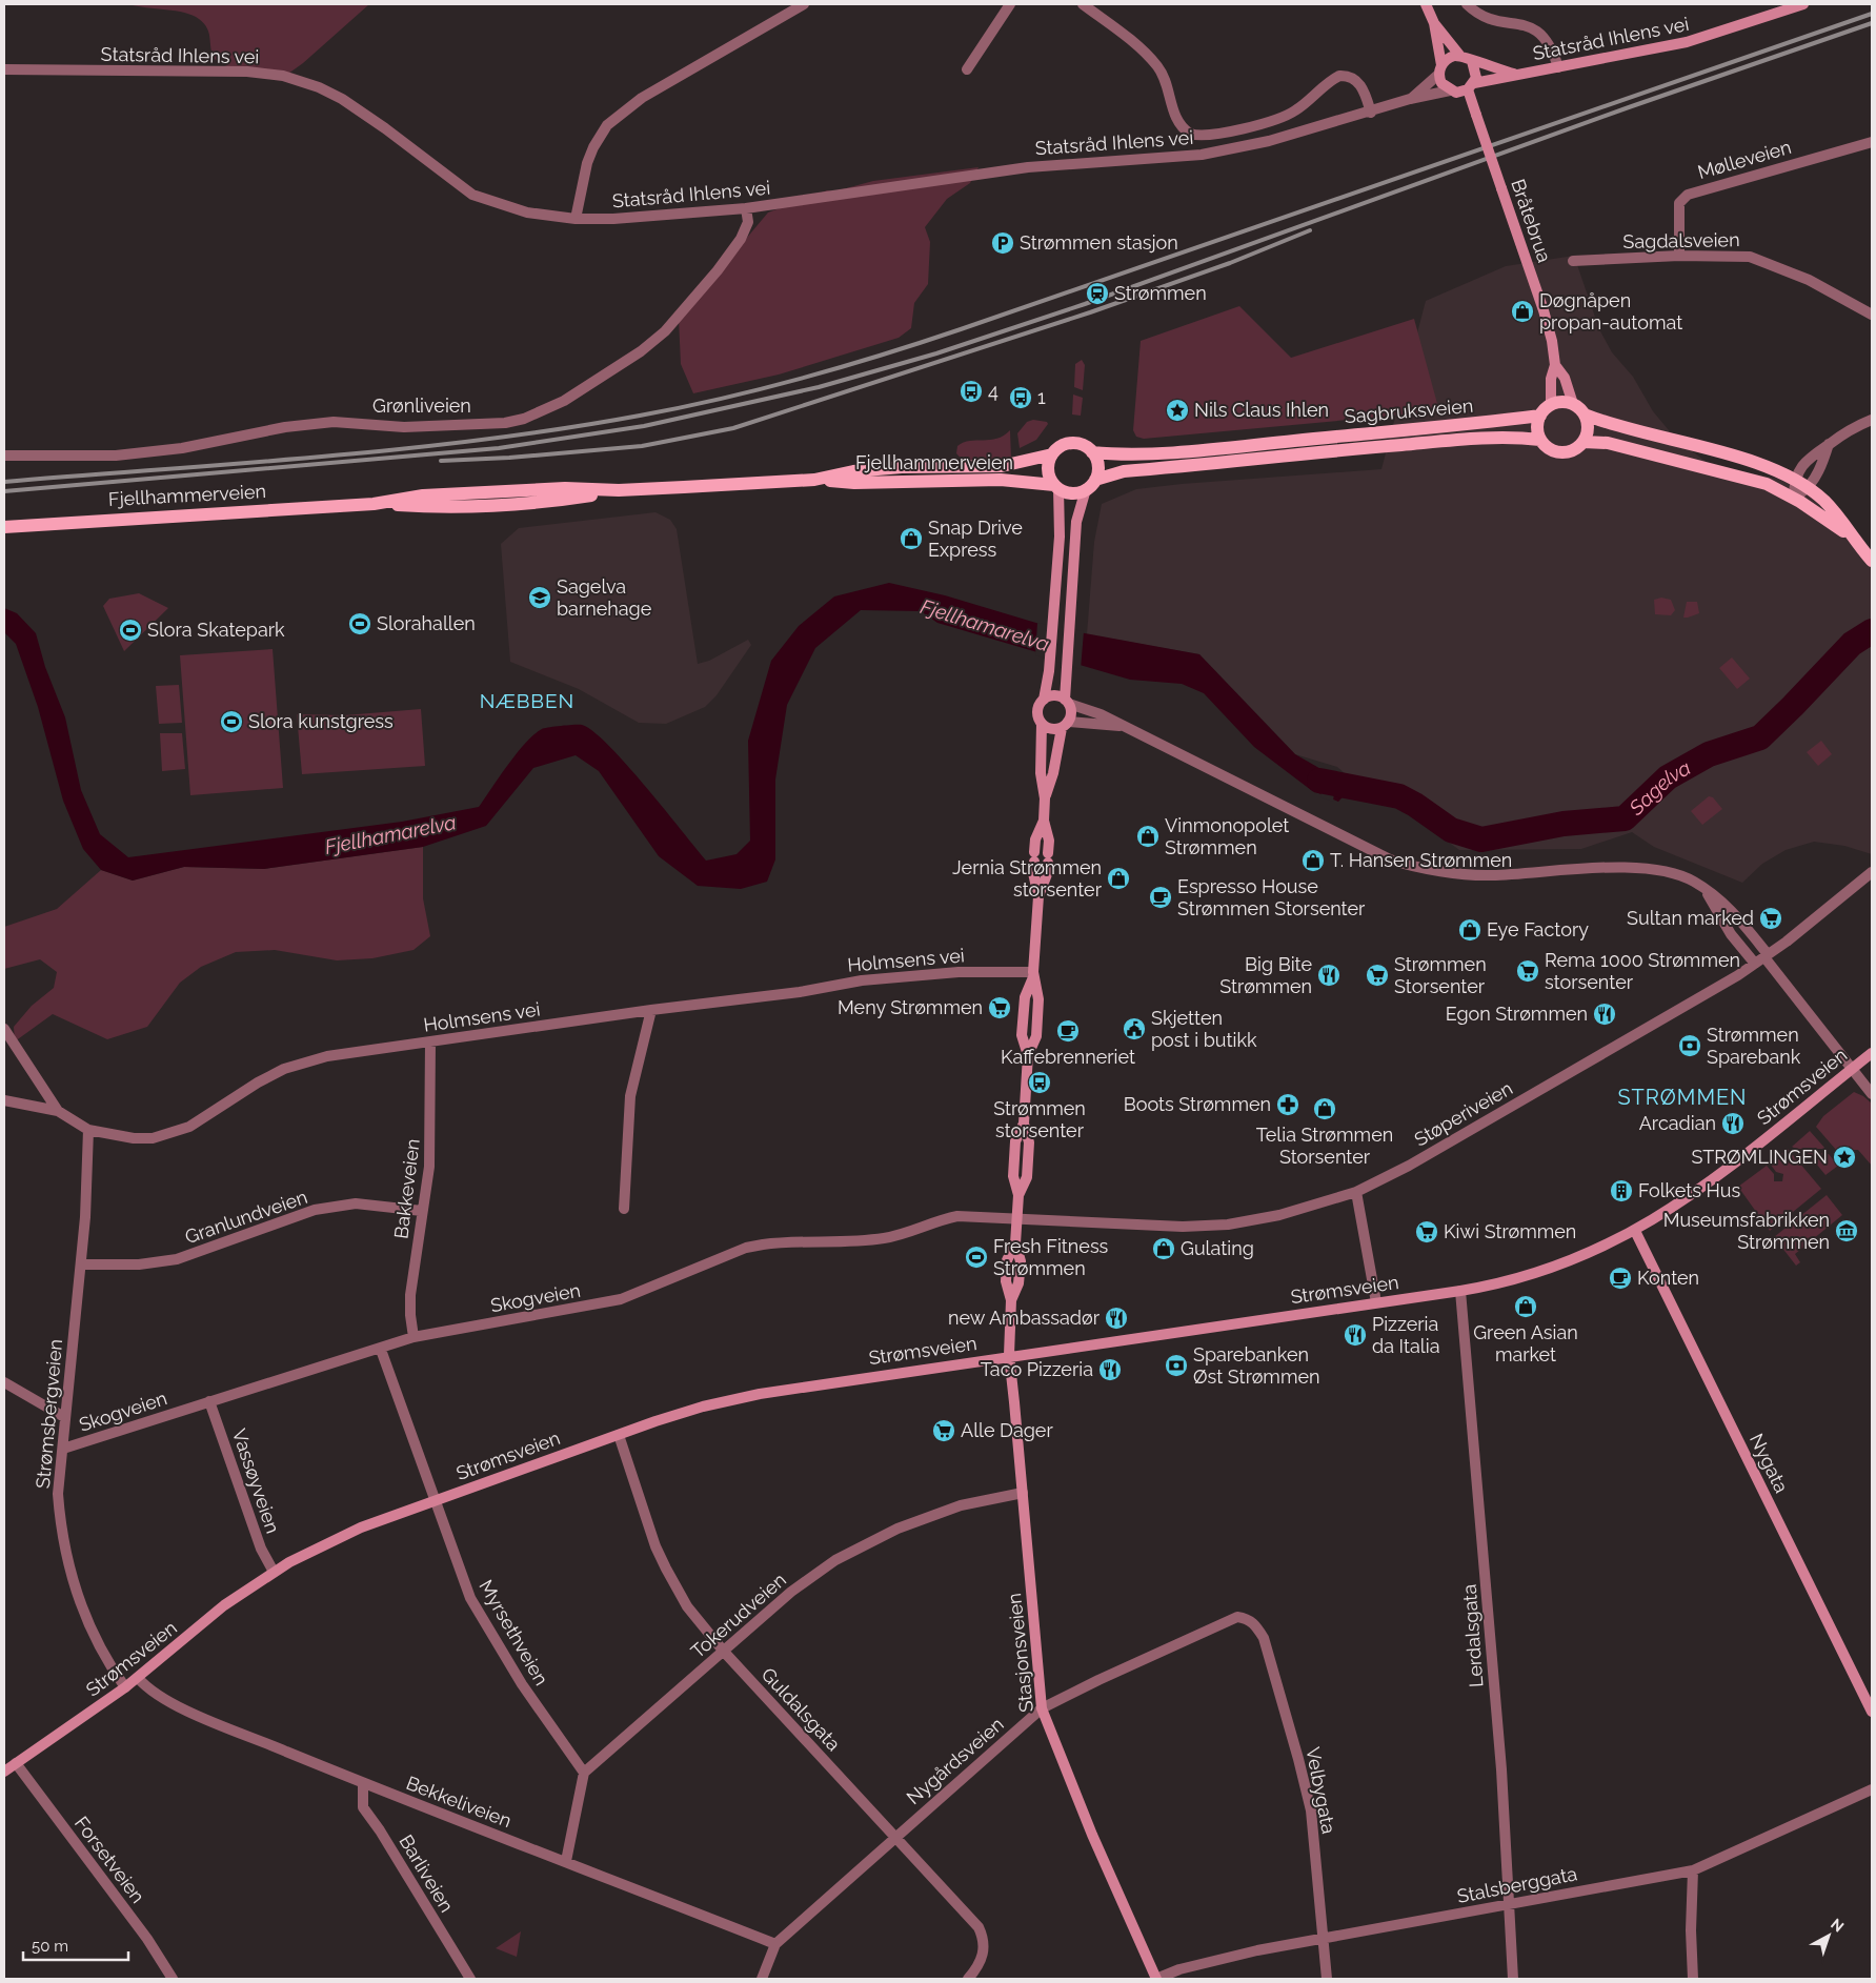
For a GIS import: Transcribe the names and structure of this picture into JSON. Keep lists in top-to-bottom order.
{
  "streets": {
    "main road": [
      "Statsråd Ihlens vei",
      "Bråtebrua",
      "Sagbruksveien",
      "Fjellhammerveien",
      "Strømsveien",
      "Nygata",
      "Stasjonsveien"
    ],
    "street": [
      "Mølleveien",
      "Sagdalsveien",
      "Grønliveien",
      "Holmsens vei",
      "Støperiveien",
      "Bakkeveien",
      "Granlundveien",
      "Skogveien",
      "Strømsbergveien",
      "Vassøyveien",
      "Tokerudveien",
      "Myrsethveien",
      "Lerdalsgata",
      "Guldalsgata",
      "Nygårdsveien",
      "Velbygata",
      "Bekkeliveien",
      "Forsetveien",
      "Barliveien",
      "Stalsberggata"
    ]
  },
  "crossings": [
    ["Statsråd Ihlens vei", "Bråtebrua"],
    ["Statsråd Ihlens vei", "Grønliveien"],
    ["Mølleveien", "Sagdalsveien"],
    ["Bråtebrua", "Sagbruksveien"],
    ["Sagbruksveien", "Fjellhammerveien"],
    ["Holmsens vei", "Bakkeveien"],
    ["Holmsens vei", "Strømsbergveien"],
    ["Holmsens vei", "Stasjonsveien"],
    ["Strømsveien", "Strømsbergveien"],
    ["Strømsveien", "Nygata"],
    ["Strømsveien", "Vassøyveien"],
    ["Strømsveien", "Myrsethveien"],
    ["Strømsveien", "Lerdalsgata"],
    ["Strømsveien", "Stasjonsveien"],
    ["Strømsveien", "Guldalsgata"],
    ["Strømsveien", "Bekkeliveien"],
    ["Strømsveien", "Forsetveien"],
    ["Støperiveien", "Skogveien"],
    ["Støperiveien", "Stasjonsveien"],
    ["Bakkeveien", "Granlundveien"],
    ["Bakkeveien", "Skogveien"],
    ["Granlundveien", "Strømsbergveien"],
    ["Skogveien", "Strømsbergveien"],
    ["Skogveien", "Vassøyveien"],
    ["Skogveien", "Myrsethveien"],
    ["Skogveien", "Stasjonsveien"],
    ["Tokerudveien", "Myrsethveien"],
    ["Tokerudveien", "Stasjonsveien"],
    ["Tokerudveien", "Guldalsgata"],
    ["Lerdalsgata", "Stalsberggata"],
    ["Stasjonsveien", "Nygårdsveien"],
    ["Stasjonsveien", "Stalsberggata"],
    ["Guldalsgata", "Nygårdsveien"],
    ["Nygårdsveien", "Velbygata"],
    ["Nygårdsveien", "Bekkeliveien"],
    ["Velbygata", "Stalsberggata"],
    ["Bekkeliveien", "Barliveien"]
  ],
  "districts": ["NÆBBEN", "STRØMMEN"],
  "water": ["Fjellhamarelva", "Sagelva"],
  "places": {
    "parking": ["Strømmen stasjon"],
    "station": ["Strømmen"],
    "shop": [
      "Døgnåpen propan-automat",
      "Snap Drive Express",
      "Vinmonopolet Strømmen",
      "T. Hansen Strømmen",
      "Jernia Strømmen storsenter",
      "Eye Factory",
      "Telia Strømmen Storsenter",
      "Gulating",
      "Green Asian market"
    ],
    "bus stop": ["4", "1", "Strømmen storsenter"],
    "place": ["Nils Claus Ihlen", "STRØMLINGEN"],
    "school or university": ["Sagelva barnehage"],
    "sports": [
      "Slorahallen",
      "Slora Skatepark",
      "Slora kunstgress",
      "Fresh Fitness Strømmen"
    ],
    "cafe": ["Espresso House Strømmen Storsenter", "Kaffebrenneriet", "Konten"],
    "supermarket": [
      "Sultan marked",
      "Rema 1000 Strømmen storsenter",
      "Strømmen Storsenter",
      "Meny Strømmen",
      "Kiwi Strømmen",
      "Alle Dager"
    ],
    "restaurant": [
      "Big Bite Strømmen",
      "Egon Strømmen",
      "Arcadian",
      "new Ambassadør",
      "Pizzeria da Italia",
      "Taco Pizzeria"
    ],
    "public building": ["Skjetten post i butikk"],
    "bank": ["Strømmen Sparebank", "Sparebanken Øst Strømmen"],
    "pharmacy": ["Boots Strømmen"],
    "building": ["Folkets Hus"],
    "museum": ["Museumsfabrikken Strømmen"]
  },
  "scale_bar": "50 m",
  "north": "top right"
}
